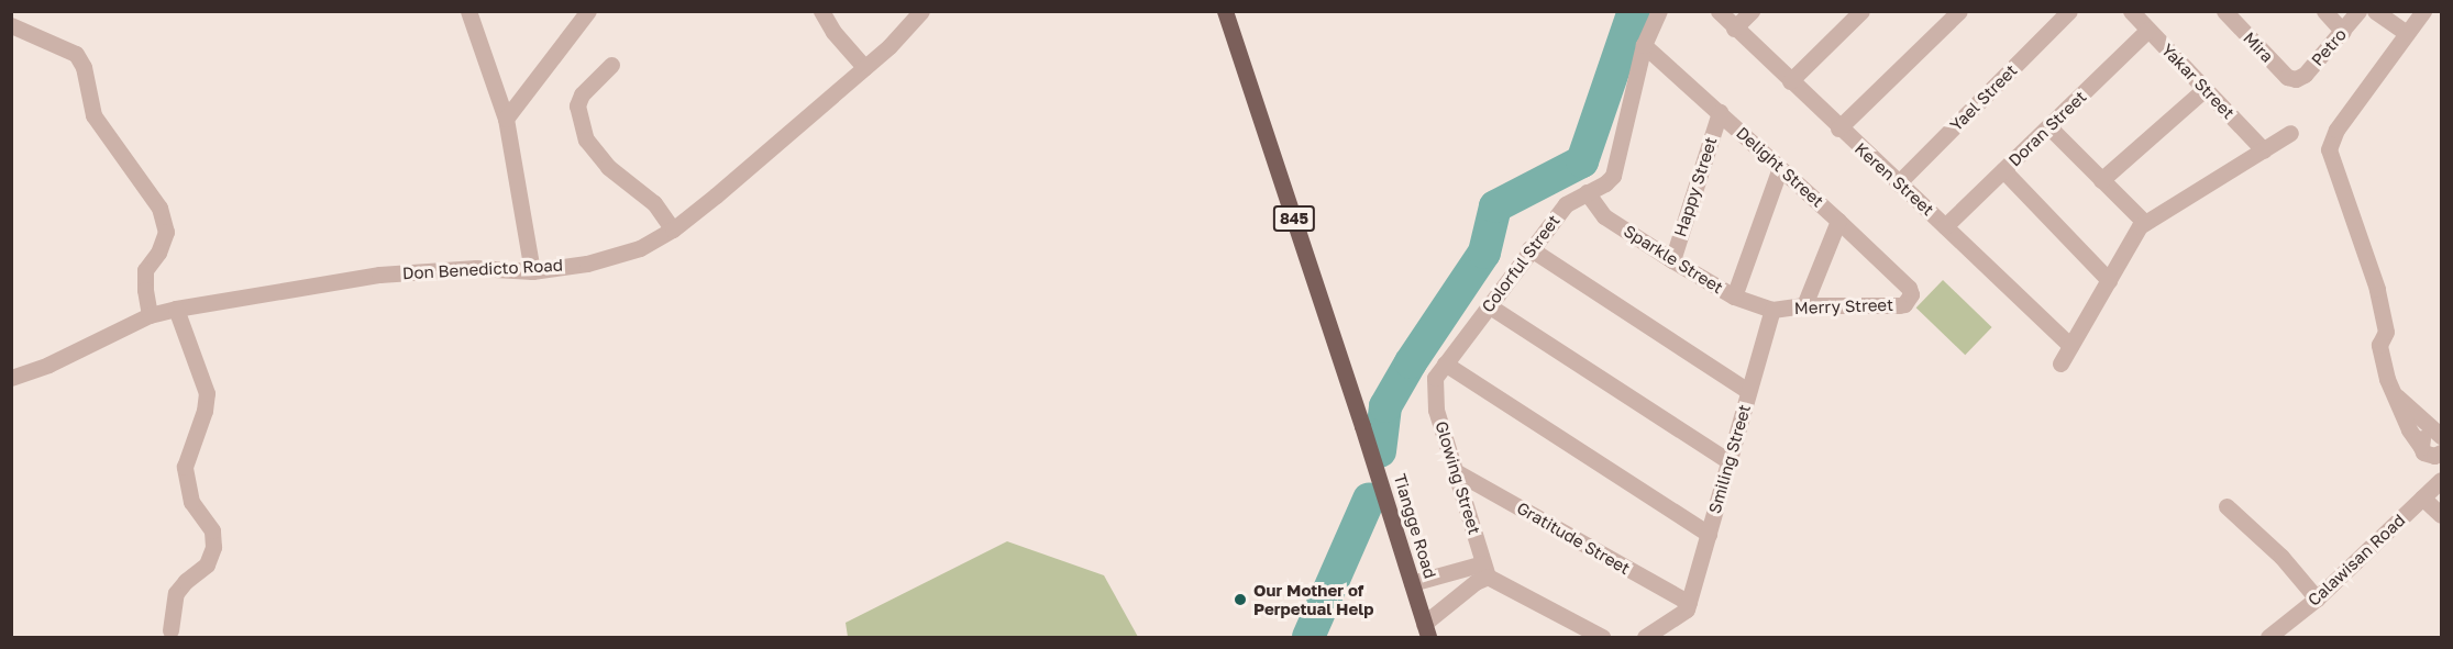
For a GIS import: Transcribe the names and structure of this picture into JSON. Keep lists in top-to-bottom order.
{
  "streets": {
    "main road": ["845", "Tiangge Road"],
    "street": [
      "Mira",
      "Petro",
      "Yakar Street",
      "Yael Street",
      "Doran Street",
      "Delight Street",
      "Keren Street",
      "Happy Street",
      "Sparkle Street",
      "Colorful Street",
      "Don Benedicto Road",
      "Merry Street",
      "Smiling Street",
      "Glowing Street",
      "Gratitude Street",
      "Calawisan Road"
    ]
  },
  "crossings": [
    ["Mira", "Petro"],
    ["Yakar Street", "Doran Street"],
    ["Yael Street", "Keren Street"],
    ["Doran Street", "Keren Street"],
    ["Delight Street", "Happy Street"],
    ["Delight Street", "Colorful Street"],
    ["Delight Street", "Merry Street"],
    ["Happy Street", "Sparkle Street"],
    ["Sparkle Street", "Colorful Street"],
    ["Sparkle Street", "Merry Street"],
    ["Sparkle Street", "Smiling Street"],
    ["Colorful Street", "Glowing Street"],
    ["Merry Street", "Smiling Street"],
    ["Smiling Street", "Gratitude Street"],
    ["Glowing Street", "Gratitude Street"]
  ],
  "places": ["Our Mother of Perpetual Help"]
}
